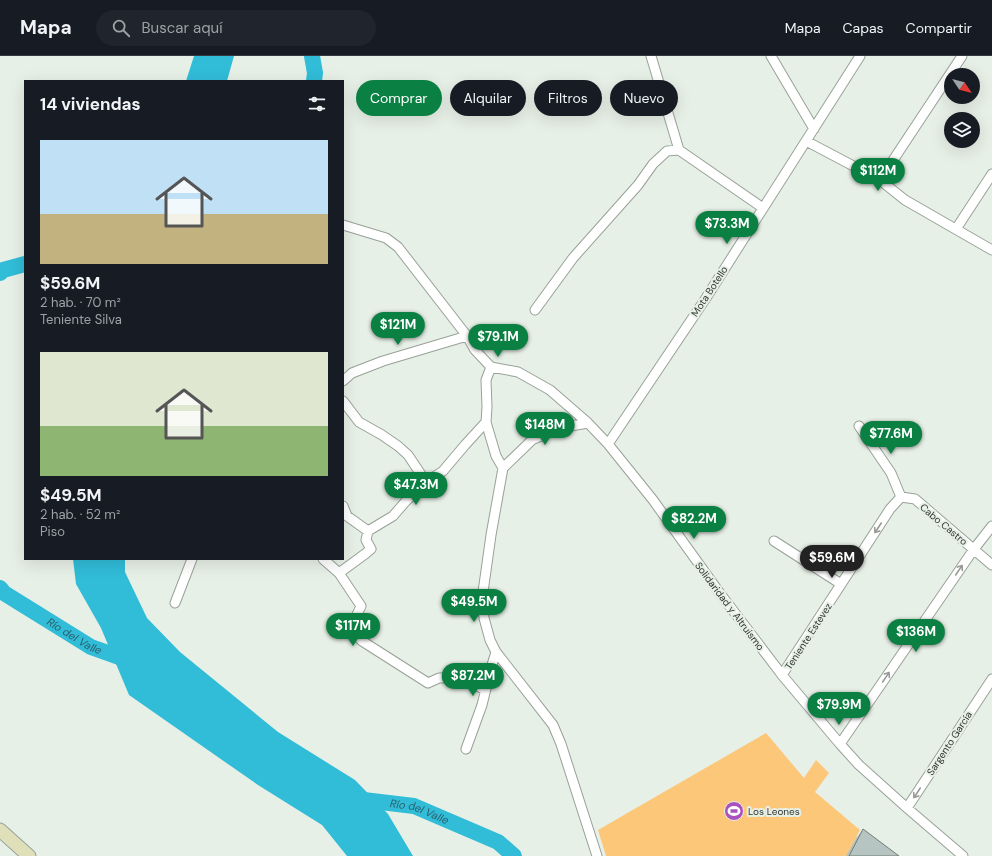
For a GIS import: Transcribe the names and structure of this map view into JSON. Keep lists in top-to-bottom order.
{
  "streets": {
    "street": [
      "Mota Botello",
      "Cabo Castro",
      "Solidaridad y Altruismo",
      "Teniente Estevez",
      "Sargento García"
    ]
  },
  "crossings": [
    ["Mota Botello", "Solidaridad y Altruismo"],
    ["Cabo Castro", "Teniente Estevez"],
    ["Solidaridad y Altruismo", "Teniente Estevez"],
    ["Solidaridad y Altruismo", "Sargento García"]
  ],
  "one_way": ["Teniente Estevez", "Sargento García"],
  "water": ["Río del Valle"],
  "places": {
    "sports": ["Los Leones"]
  },
  "north": "bottom right",
  "page": {
    "header": "Mapa",
    "search": "Buscar aquí",
    "nav": ["Mapa", "Capas", "Compartir"],
    "chip": [
      "Comprar",
      "Alquilar",
      "Filtros",
      "Nuevo"
    ],
    "heading": "14 viviendas",
    "list": [
      {
        "name": "$59.6M",
        "note": "2 hab. · 70 m² · Teniente Silva"
      },
      {
        "name": "$49.5M",
        "note": "2 hab. · 52 m² · Piso"
      }
    ],
    "price": [
      "$112M",
      "$73.3M",
      "$121M",
      "$79.1M",
      "$148M",
      "$77.6M",
      "$47.3M",
      "$82.2M",
      "$59.6M",
      "$49.5M",
      "$117M",
      "$136M",
      "$87.2M",
      "$79.9M"
    ]
  }
}
